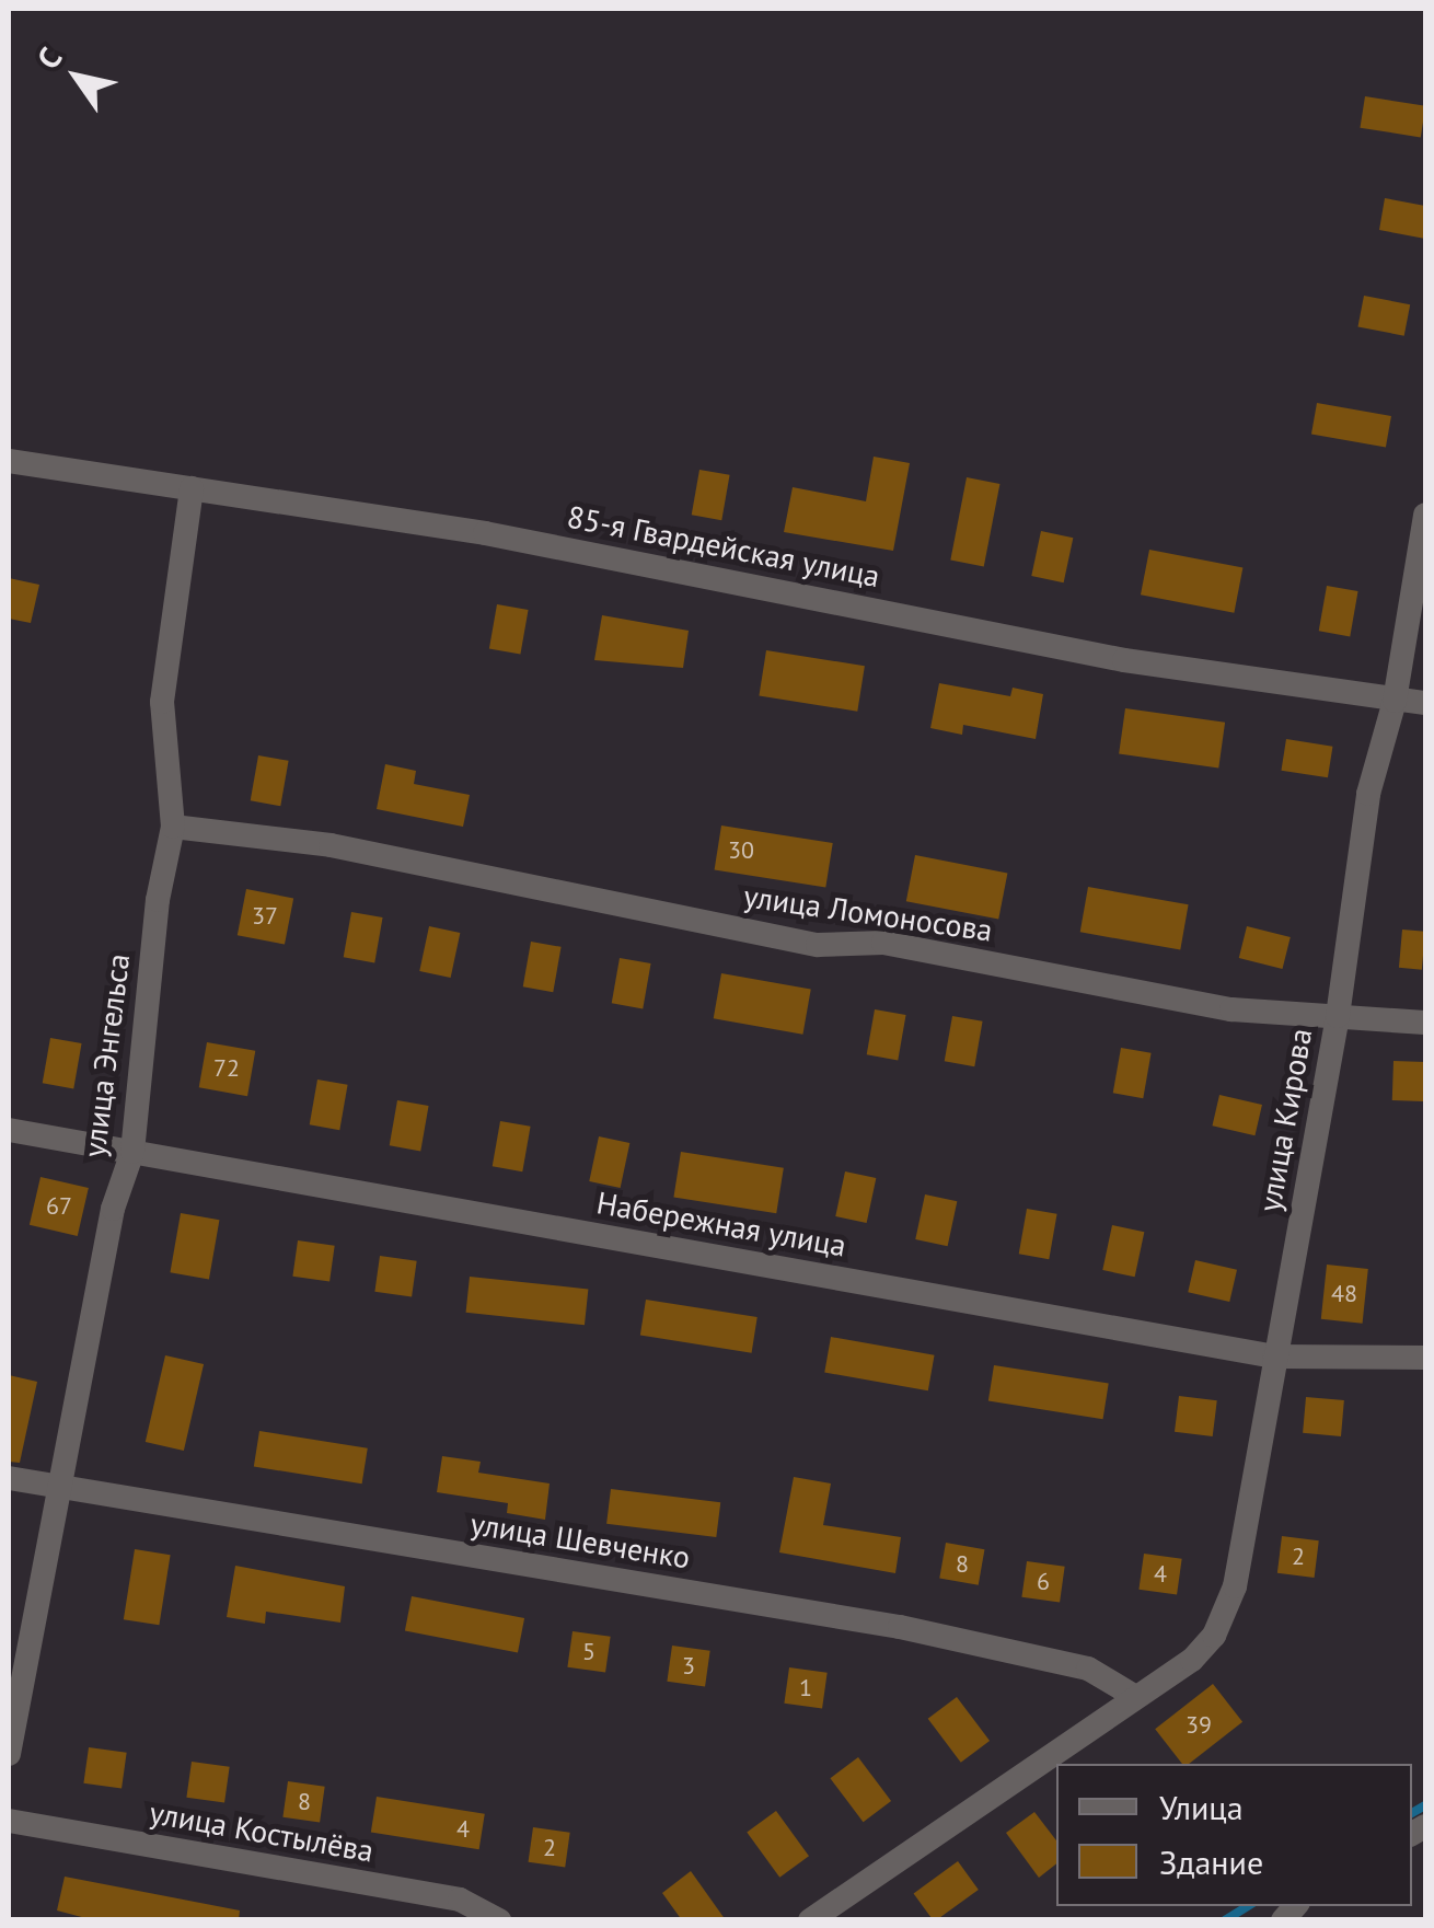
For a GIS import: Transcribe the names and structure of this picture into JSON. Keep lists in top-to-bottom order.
{
  "streets": {
    "street": [
      "85-я Гвардейская улица",
      "улица Ломоносова",
      "улица Энгельса",
      "улица Кирова",
      "Набережная улица",
      "улица Шевченко",
      "улица Костылёва"
    ]
  },
  "crossings": [
    ["85-я Гвардейская улица", "улица Энгельса"],
    ["85-я Гвардейская улица", "улица Кирова"],
    ["улица Ломоносова", "улица Энгельса"],
    ["улица Ломоносова", "улица Кирова"],
    ["улица Энгельса", "Набережная улица"],
    ["улица Энгельса", "улица Шевченко"],
    ["улица Кирова", "Набережная улица"],
    ["улица Кирова", "улица Шевченко"]
  ],
  "house_numbers": [
    "30",
    "37",
    "72",
    "67",
    "48",
    "2",
    "8",
    "4",
    "6",
    "5",
    "3",
    "1",
    "39",
    "8",
    "4",
    "2"
  ],
  "legend": ["Улица", "Здание"],
  "north": "top left"
}
